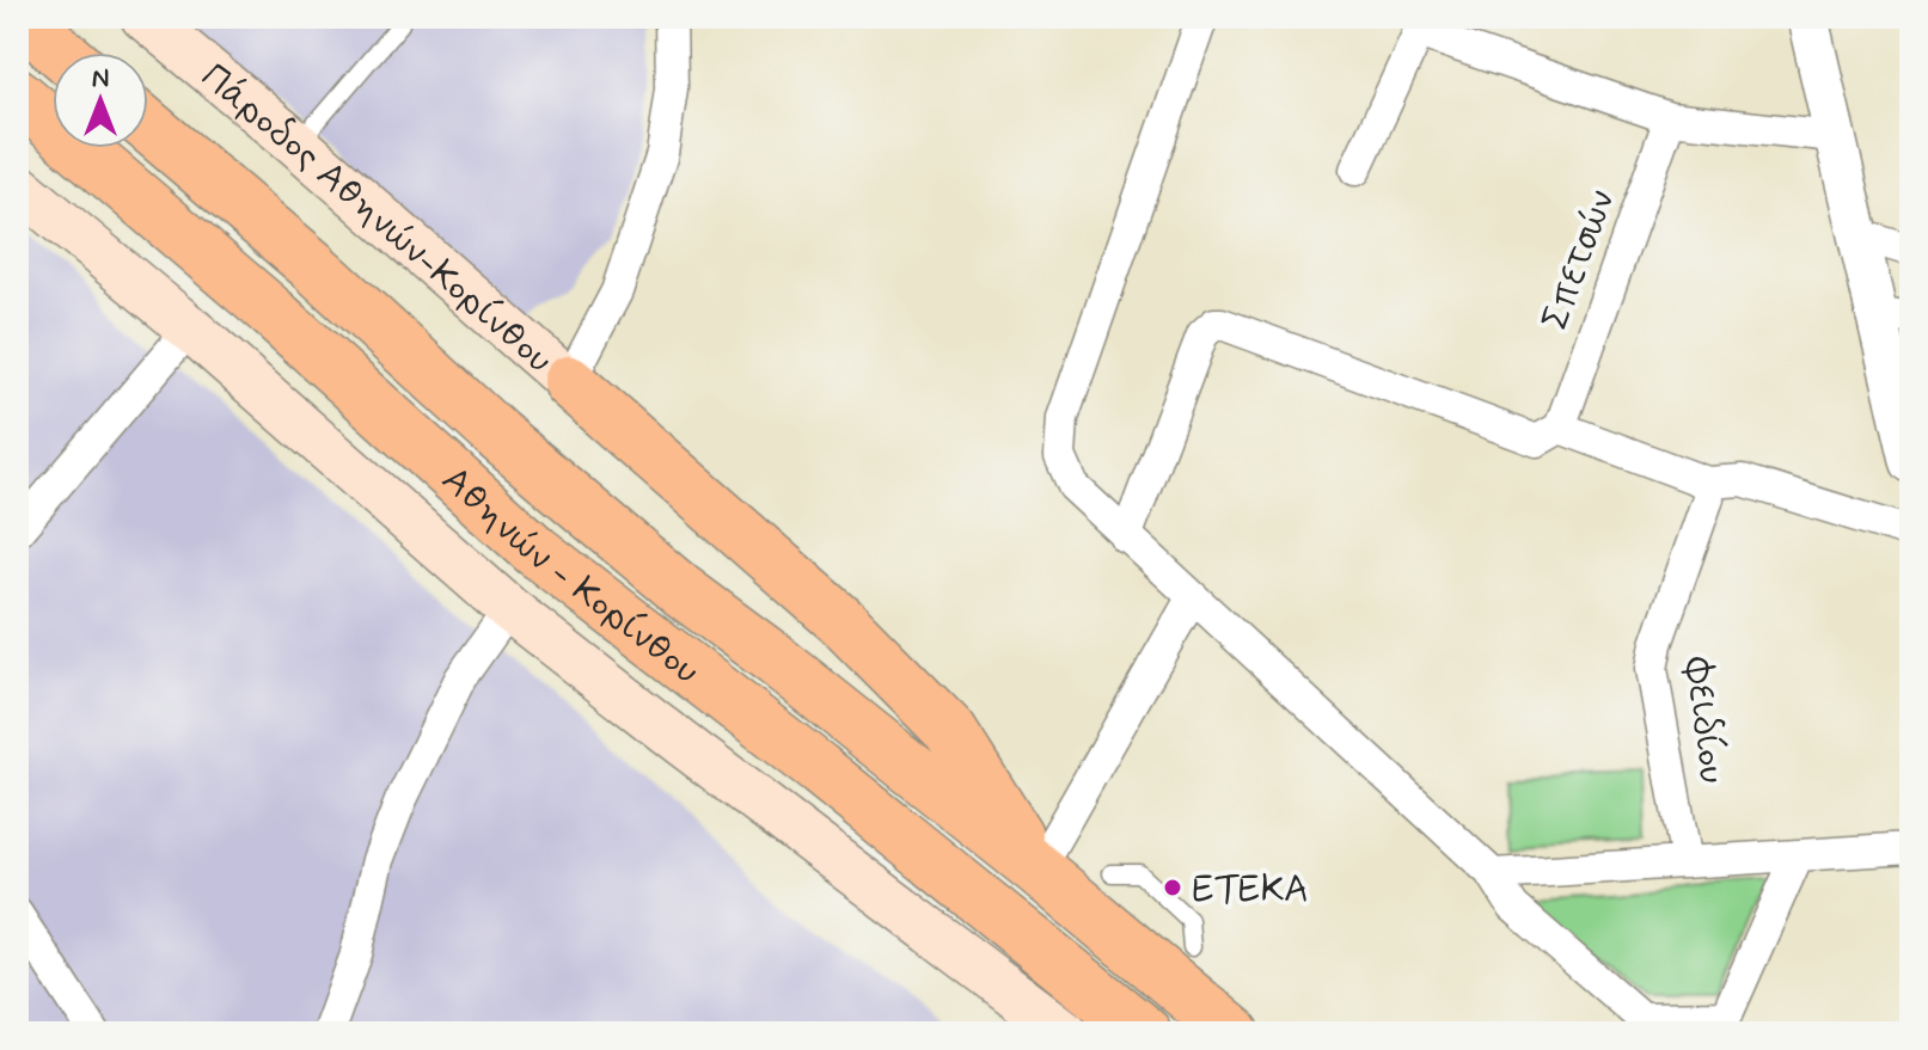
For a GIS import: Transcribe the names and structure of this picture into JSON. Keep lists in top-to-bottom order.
{
  "streets": {
    "highway": ["Αθηνών - Κορίνθου"],
    "main road": ["Πάροδος Αθηνών-Κορίνθου"],
    "street": ["Σπετσών", "Φειδίου"]
  },
  "places": ["ΕΤΕΚΑ"],
  "north": "top"
}
